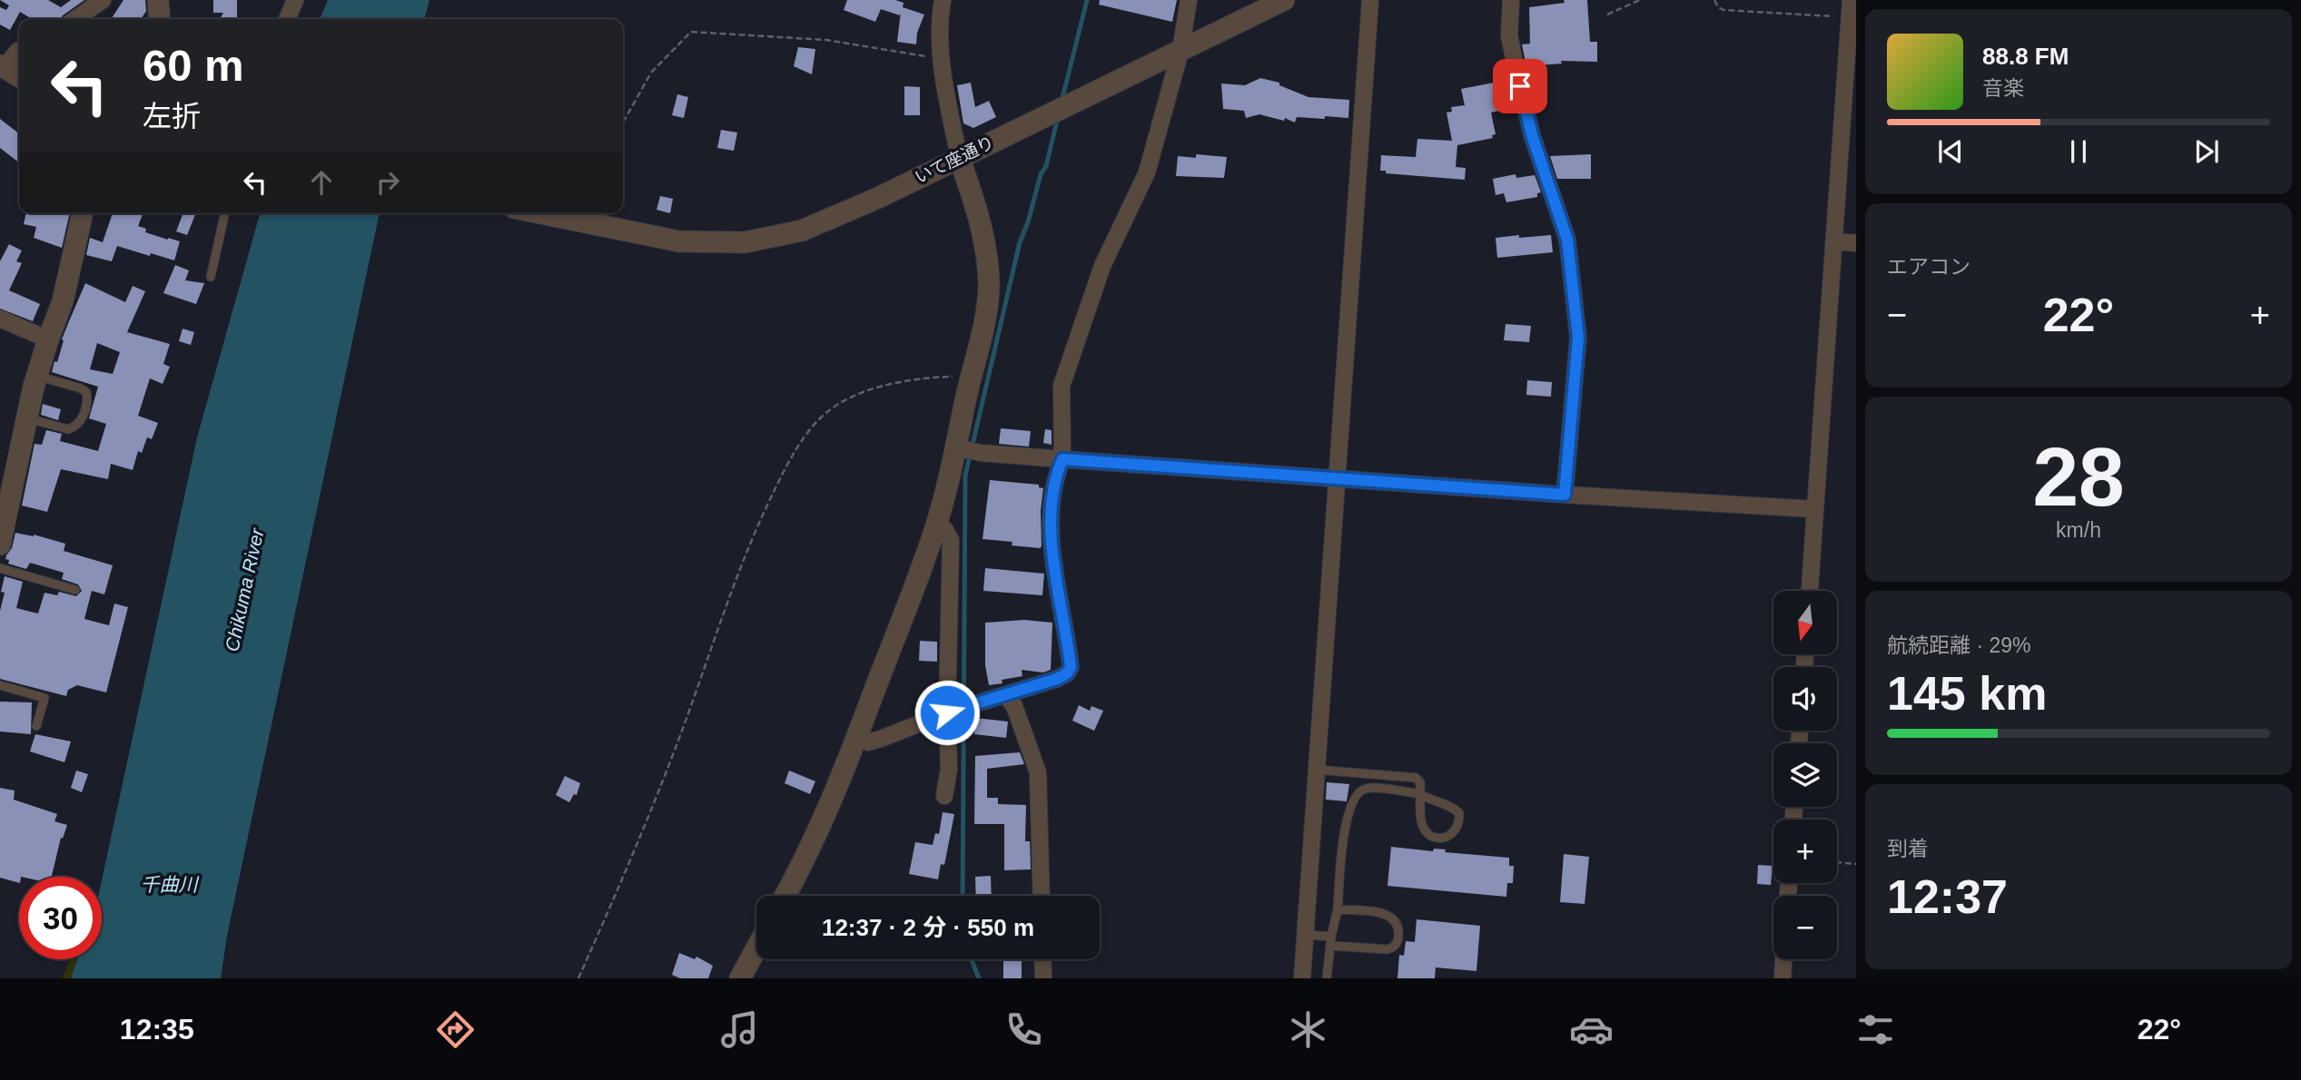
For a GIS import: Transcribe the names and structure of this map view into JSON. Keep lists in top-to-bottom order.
{
  "streets": {
    "street": ["いて座通り"]
  },
  "water": ["Chikuma River", "千曲川"],
  "north": "bottom",
  "page": {
    "turn": ["60 m", "左折"],
    "song": ["88.8 FM", "音楽"],
    "tile": [
      "エアコン",
      ["28", "km/h"],
      ["航続距離 · 29%", "145 km"],
      ["到着", "12:37"]
    ],
    "heat": ["−", "22°", "+"],
    "map_buttons": ["+", "−"],
    "limit": "30",
    "trip": "12:37 · 2 分 · 550 m",
    "tabs": ["12:35", "22°"]
  }
}
